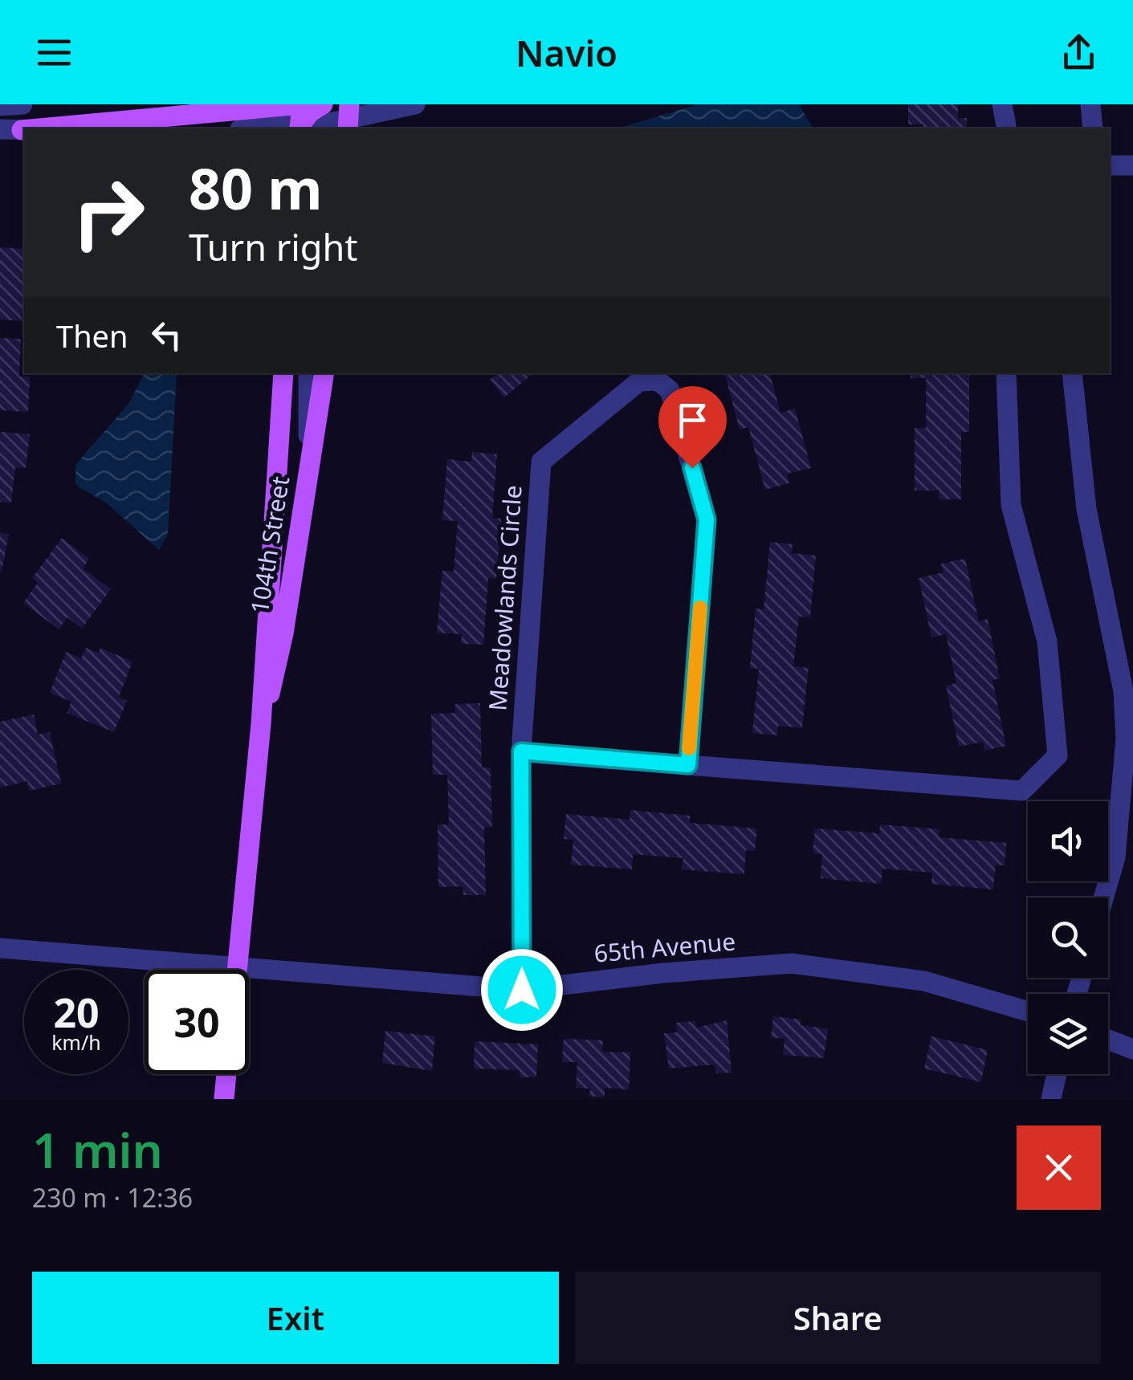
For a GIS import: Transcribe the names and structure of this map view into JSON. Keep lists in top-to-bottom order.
{
  "streets": {
    "main road": ["104th Street"],
    "street": ["Meadowlands Circle", "65th Avenue"]
  },
  "crossings": [
    ["104th Street", "65th Avenue"],
    ["Meadowlands Circle", "65th Avenue"]
  ],
  "page": {
    "header": "Navio",
    "turn": ["80 m", "Turn right"],
    "then": "Then",
    "speed": "20 km/h",
    "limit": "30",
    "heading": ["1 min", "230 m · 12:36"],
    "buttons": ["Exit", "Share"]
  }
}
